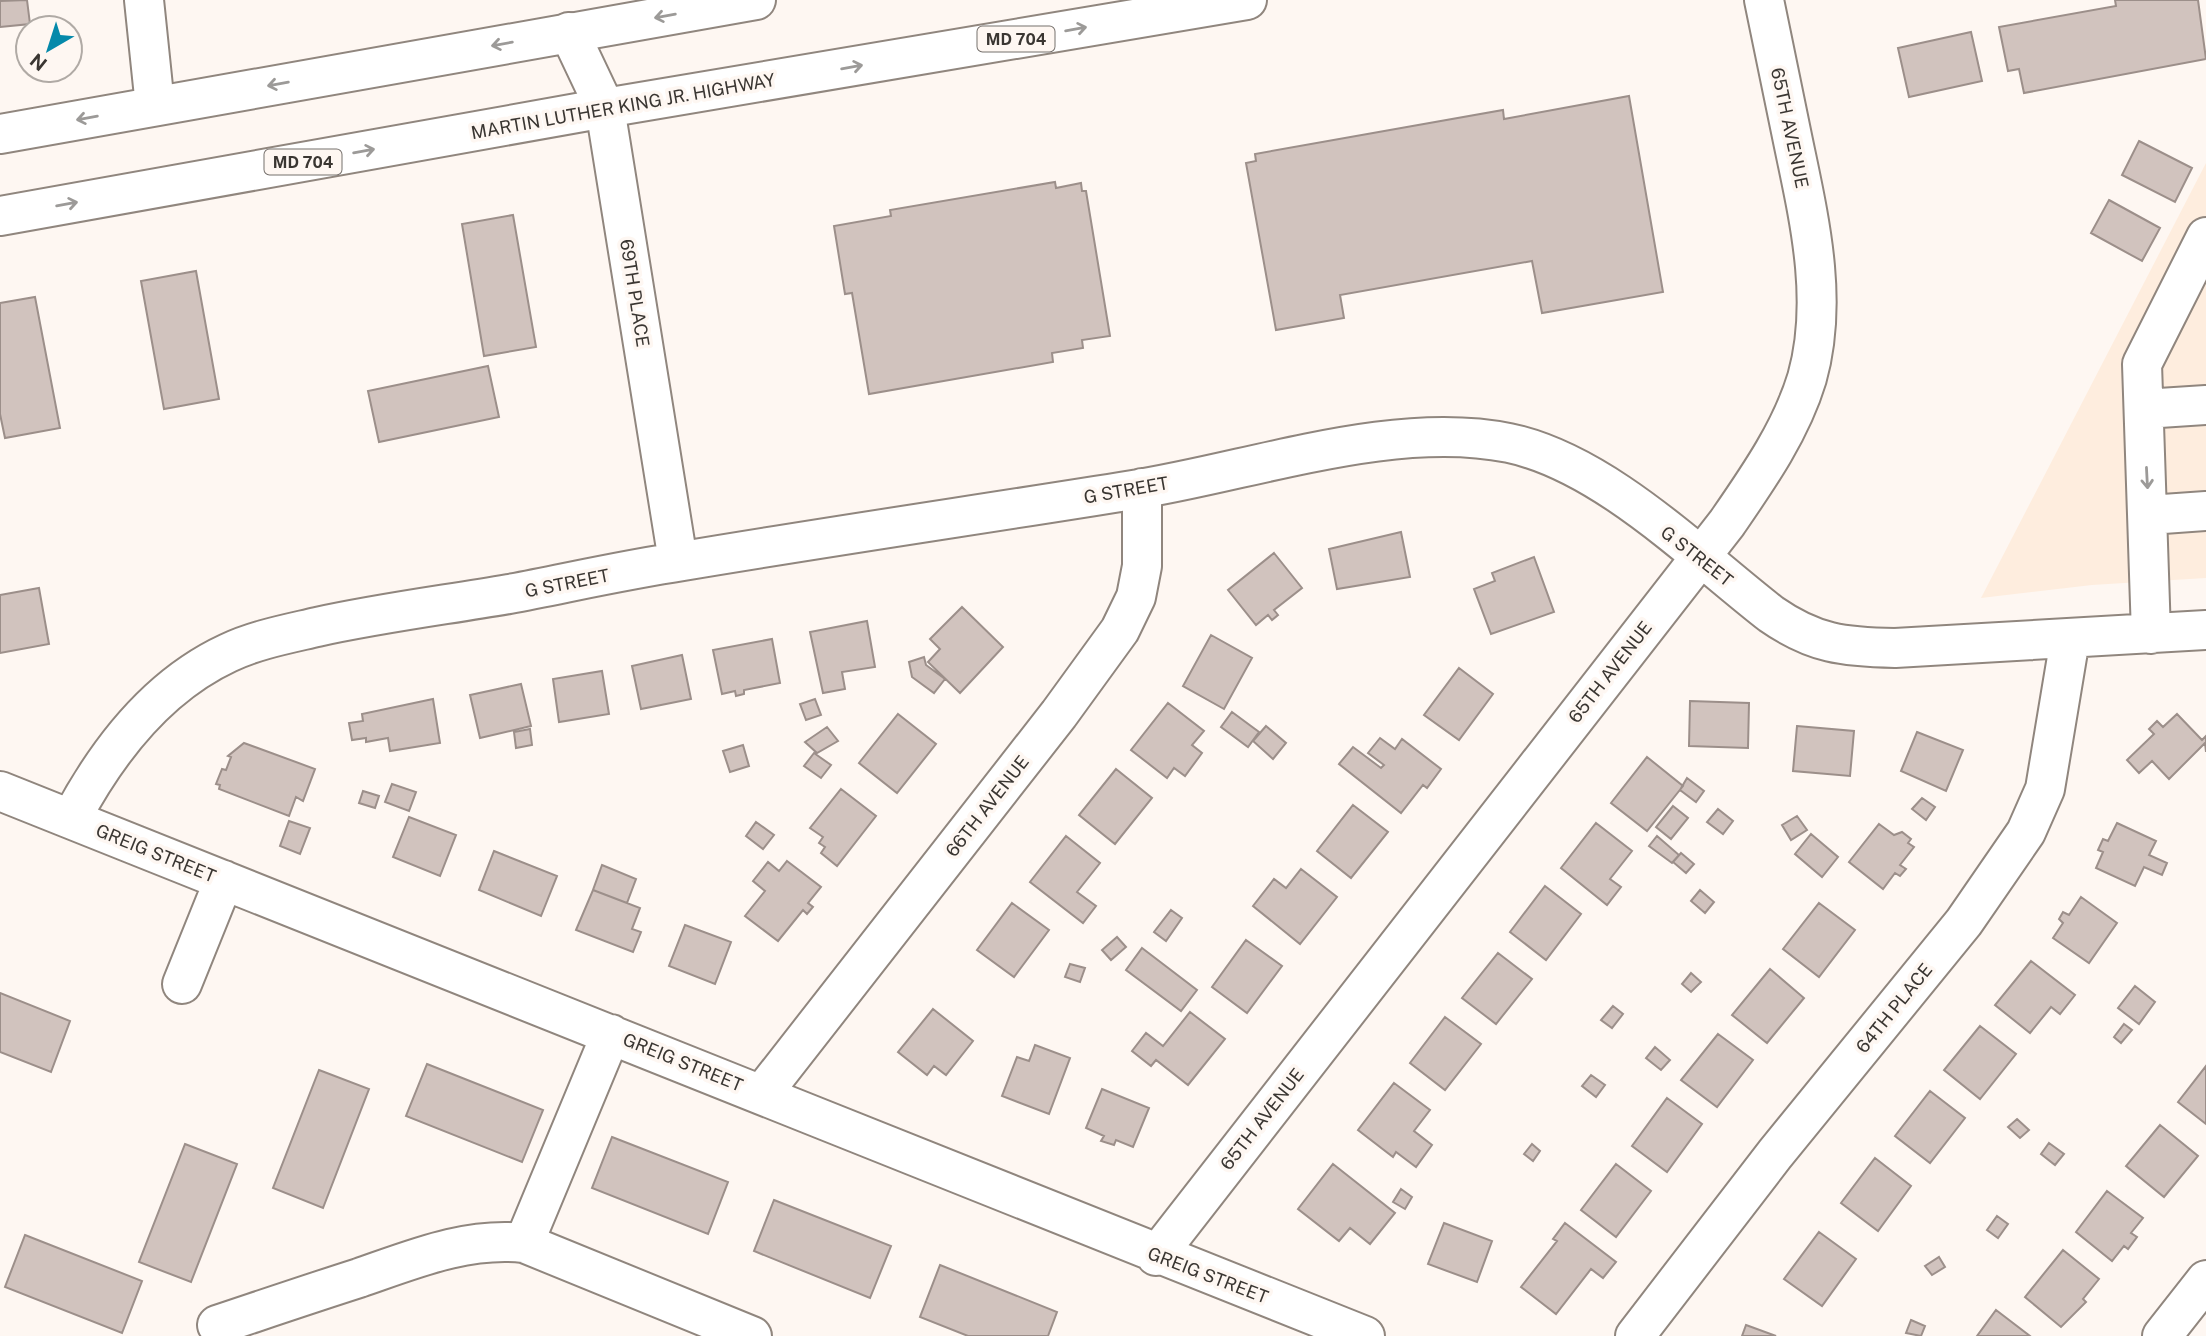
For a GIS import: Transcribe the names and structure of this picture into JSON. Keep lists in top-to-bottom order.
{
  "streets": {
    "street": [
      "MD 704",
      "MARTIN LUTHER KING JR. HIGHWAY",
      "65TH AVENUE",
      "69TH PLACE",
      "G STREET",
      "66TH AVENUE",
      "GREIG STREET",
      "64TH PLACE"
    ]
  },
  "crossings": [
    ["MARTIN LUTHER KING JR. HIGHWAY", "69TH PLACE"],
    ["65TH AVENUE", "G STREET"],
    ["65TH AVENUE", "GREIG STREET"],
    ["69TH PLACE", "G STREET"],
    ["G STREET", "66TH AVENUE"],
    ["G STREET", "GREIG STREET"],
    ["G STREET", "64TH PLACE"],
    ["66TH AVENUE", "GREIG STREET"]
  ],
  "north": "bottom left"
}
